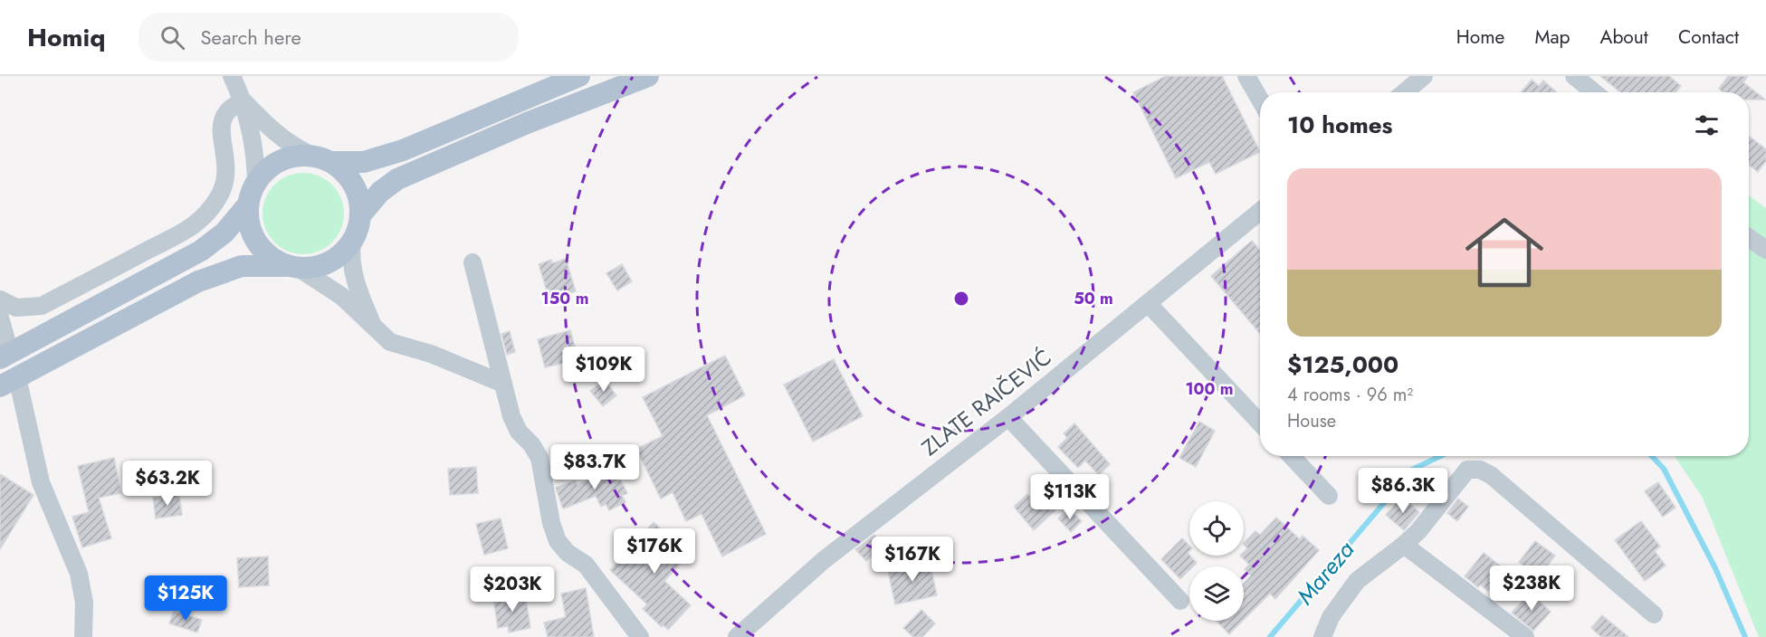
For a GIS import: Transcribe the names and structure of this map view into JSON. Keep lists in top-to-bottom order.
{
  "streets": {
    "street": ["ZLATE RAIČEVIĆ"]
  },
  "water": ["Mareza"],
  "page": {
    "header": "Homiq",
    "search": "Search here",
    "nav": [
      "Home",
      "Map",
      "About",
      "Contact"
    ],
    "heading": "10 homes",
    "list": [
      {
        "name": "$125,000",
        "note": "4 rooms · 96 m² · House"
      }
    ],
    "price": [
      "$109K",
      "$83.7K",
      "$63.2K",
      "$86.3K",
      "$113K",
      "$176K",
      "$167K",
      "$238K",
      "$203K",
      "$125K"
    ]
  },
  "rings": ["50 m", "150 m", "100 m"]
}
